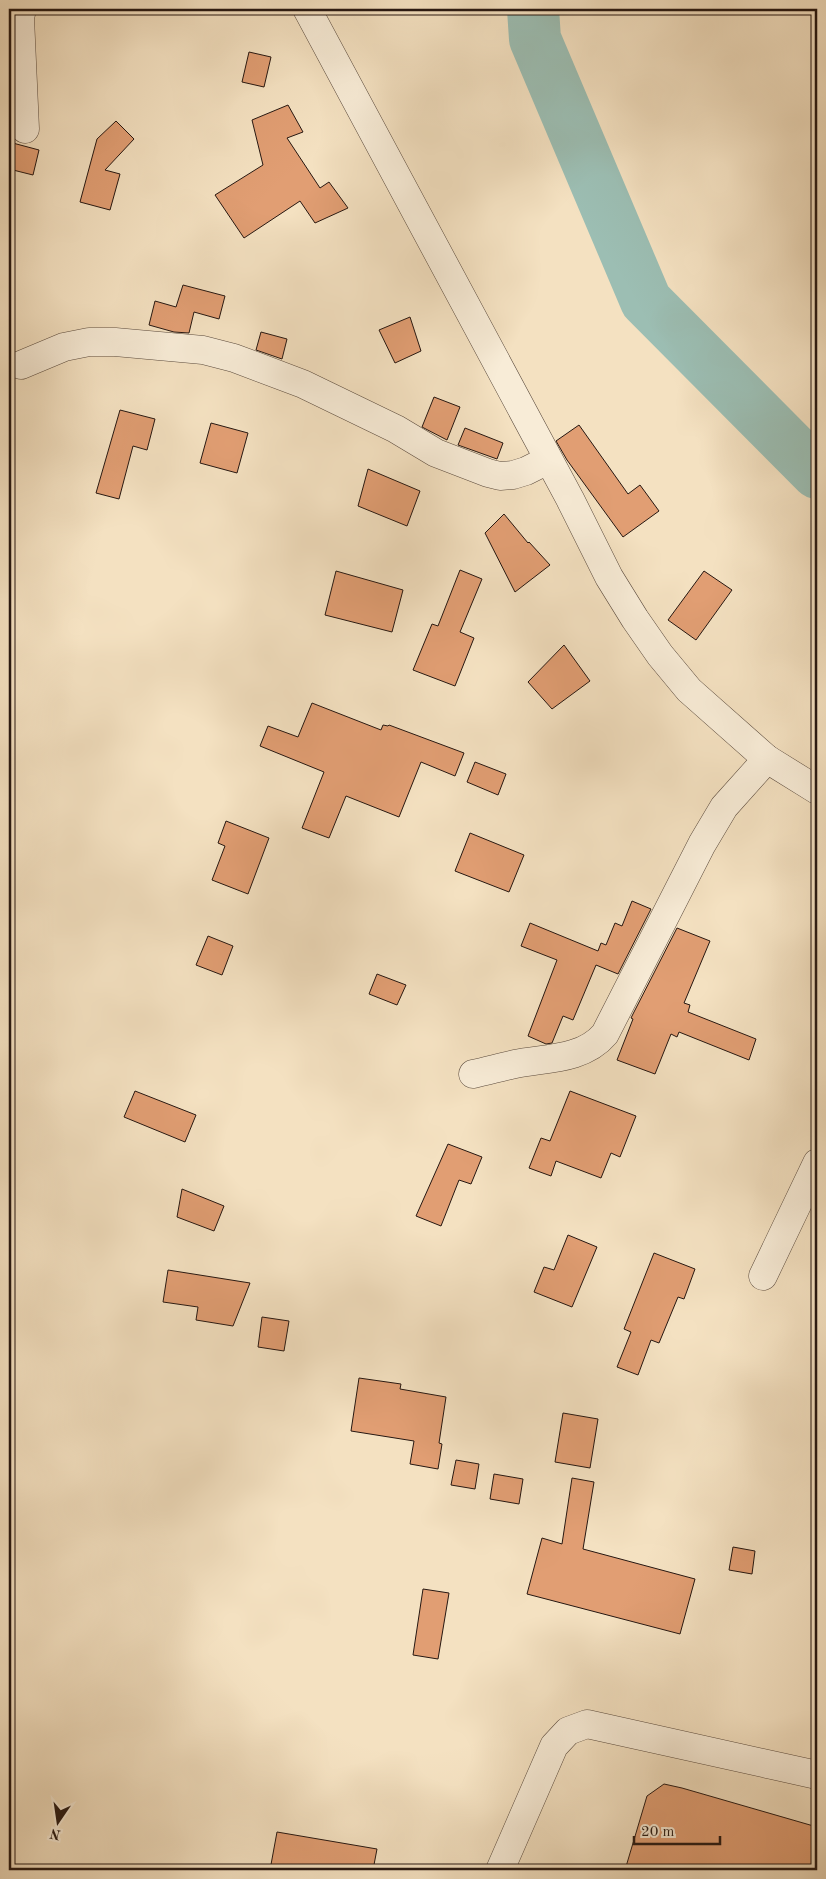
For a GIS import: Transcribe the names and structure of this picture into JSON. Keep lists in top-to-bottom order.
{
  "scale_bar": "20 m",
  "north": "bottom"
}
